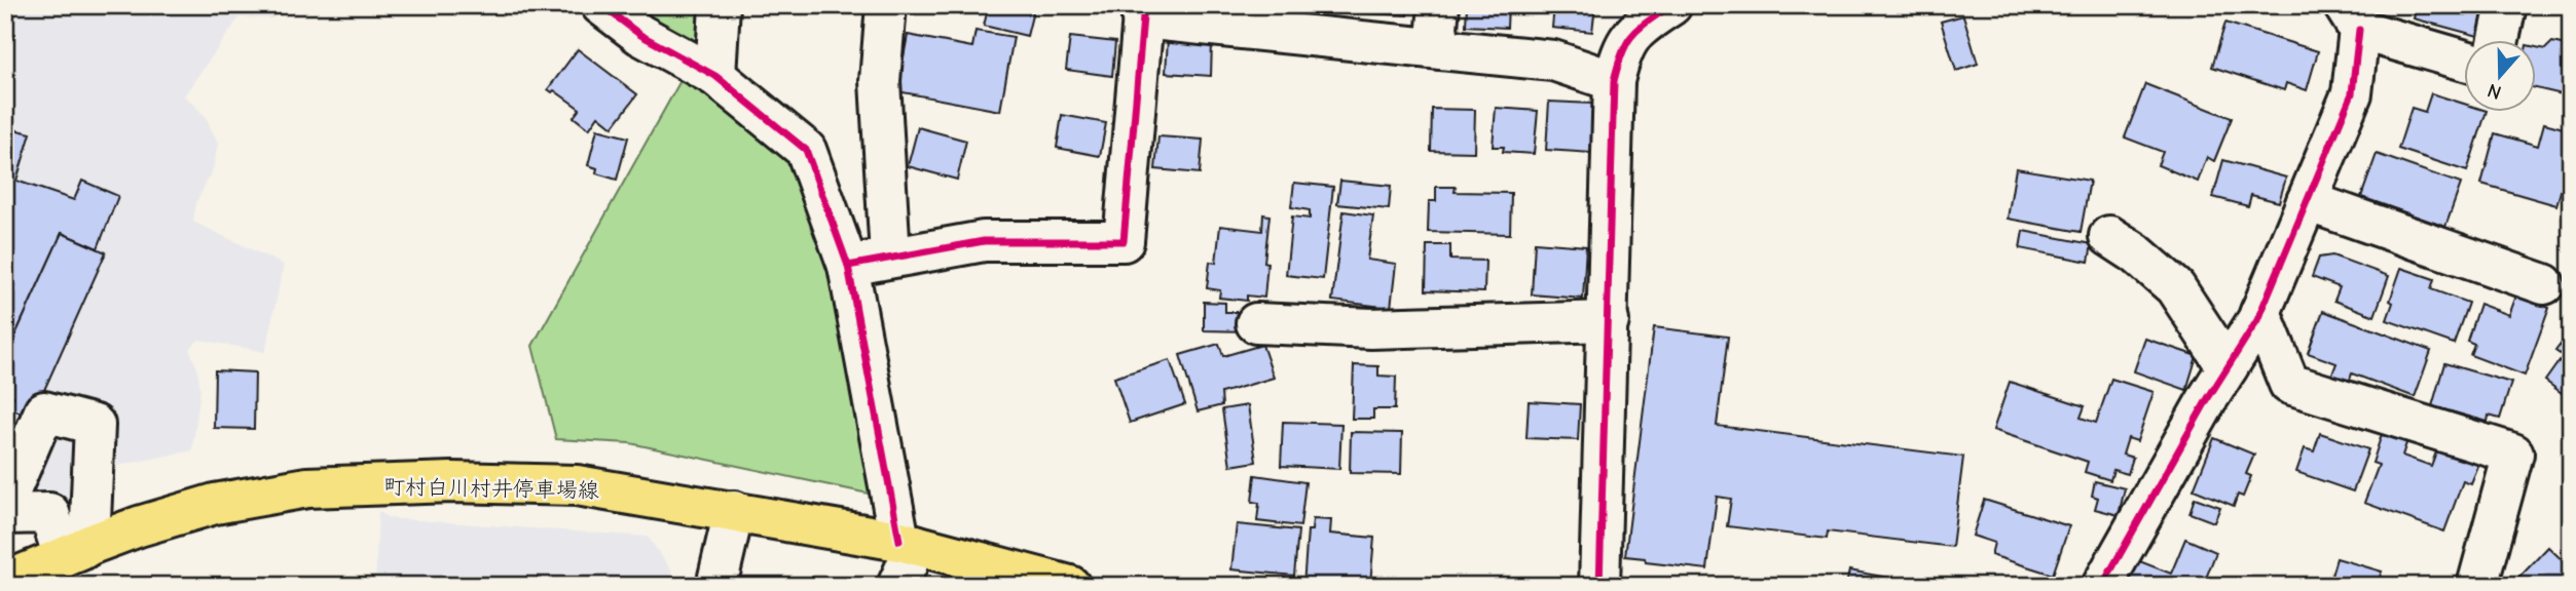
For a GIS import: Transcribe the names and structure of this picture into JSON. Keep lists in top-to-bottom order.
{
  "streets": {
    "main road": ["町村白川村井停車場線"]
  },
  "north": "bottom"
}
